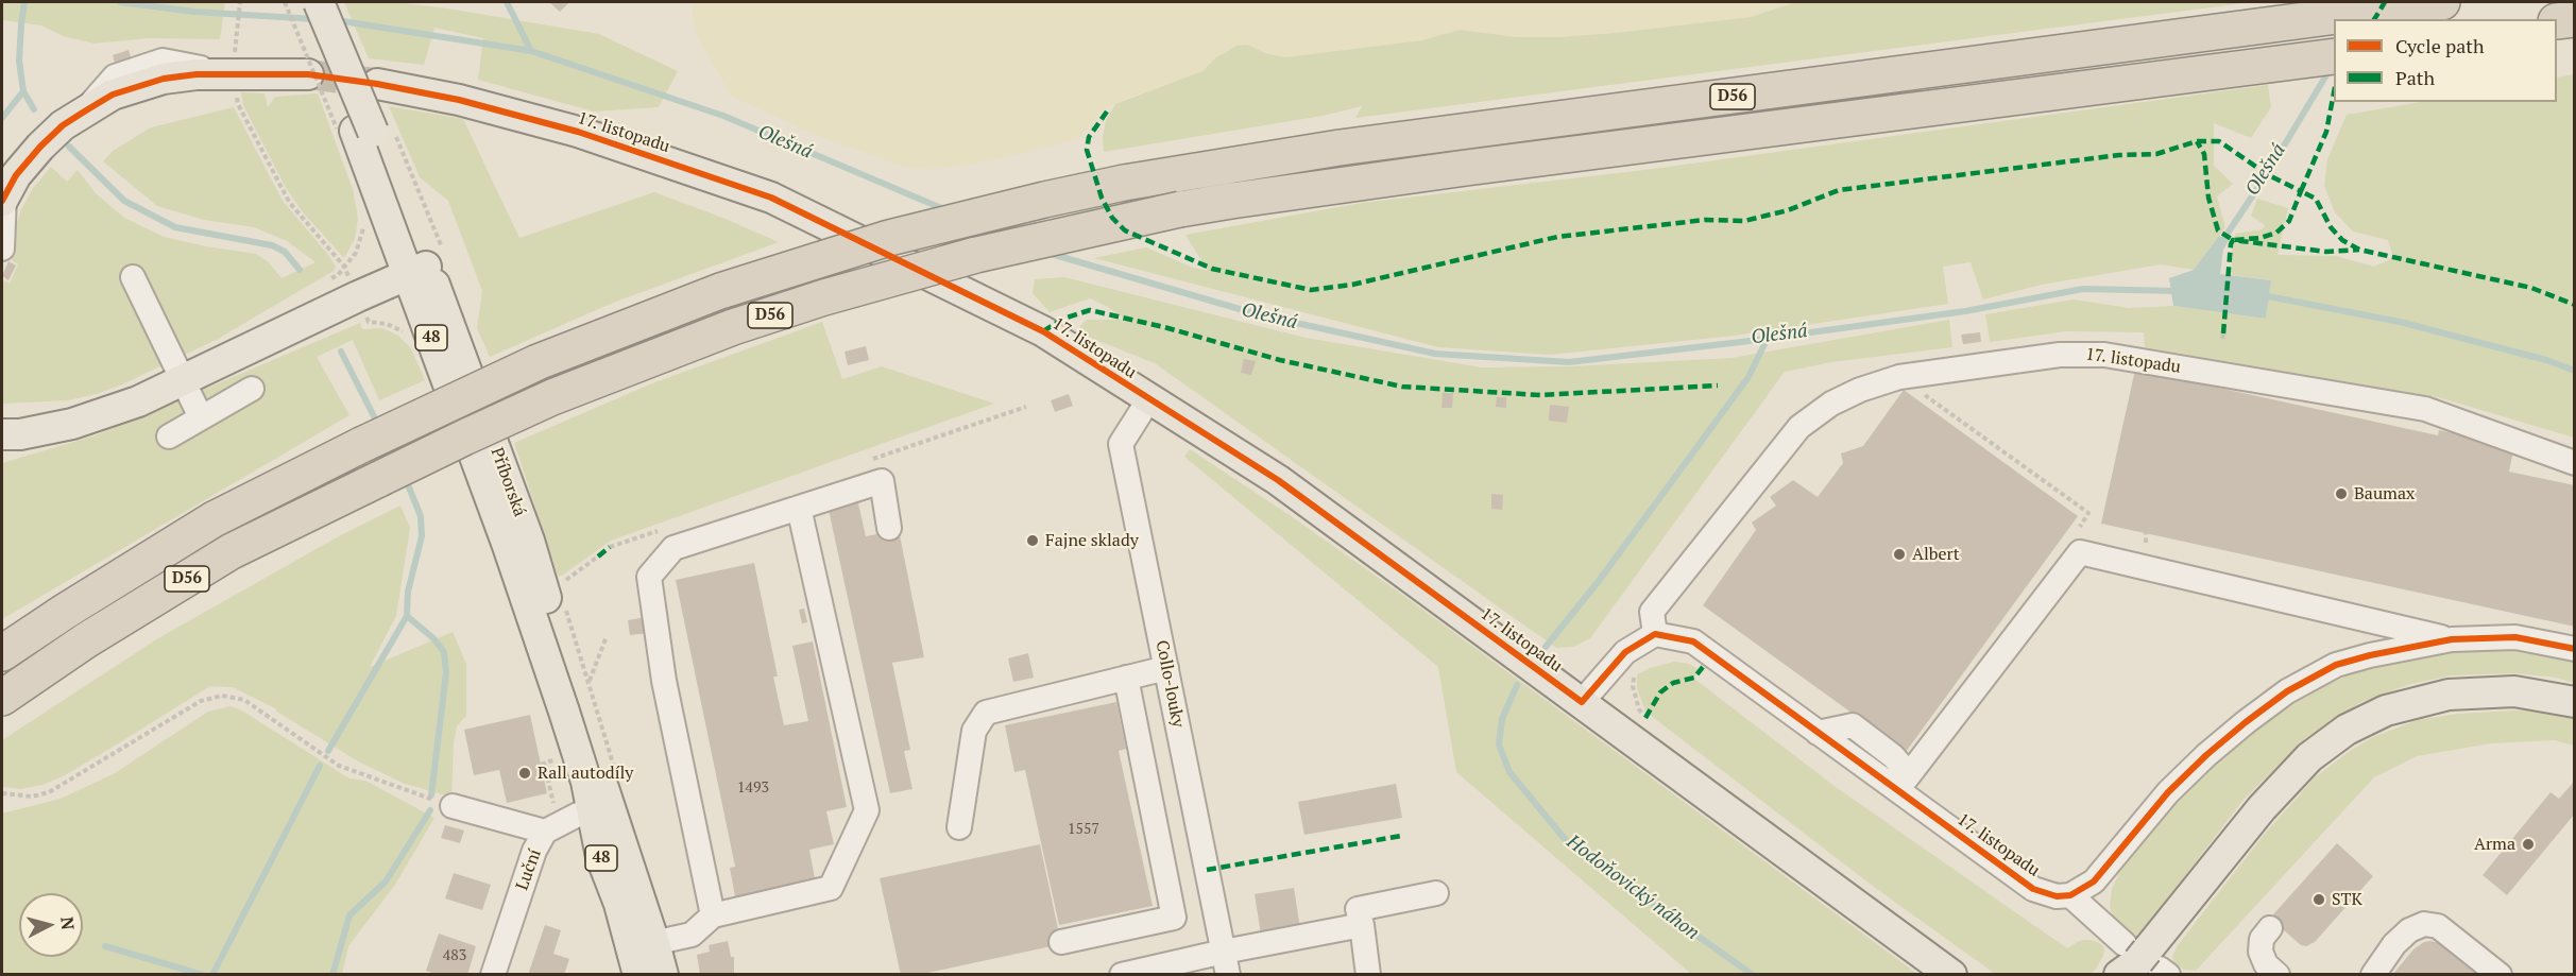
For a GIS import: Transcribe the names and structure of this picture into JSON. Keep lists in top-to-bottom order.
{
  "streets": {
    "highway": ["D56"],
    "main road": ["17. listopadu", "48", "Příborská"],
    "street": ["Collo-louky", "Luční"]
  },
  "crossings": [
    ["17. listopadu", "Collo-louky"]
  ],
  "water": ["Olešná", "Hodoňovický náhon"],
  "places": [
    "Baumax",
    "Fajne sklady",
    "Albert",
    "Rall autodíly",
    "Arma",
    "STK"
  ],
  "house_numbers": ["1493", "1557", "483"],
  "legend": ["Cycle path", "Path"],
  "north": "right"
}
